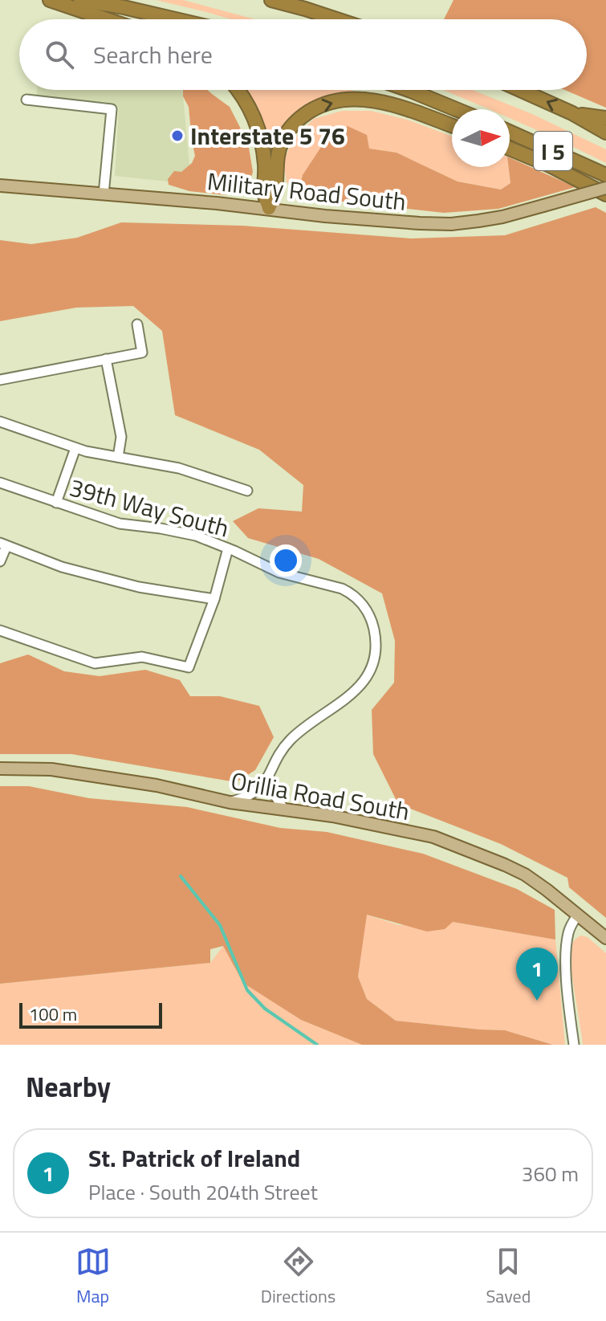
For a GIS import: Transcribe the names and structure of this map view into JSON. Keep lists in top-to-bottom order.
{
  "streets": {
    "highway": ["I 5"],
    "main road": ["Military Road South", "Orillia Road South"],
    "street": ["39th Way South"]
  },
  "places": ["Interstate 5 76"],
  "scale_bar": "100 m",
  "north": "right",
  "page": {
    "search": "Search here",
    "pins": "1",
    "scale": "100 m",
    "heading": "Nearby",
    "list": [
      {
        "mark": "1",
        "name": "St. Patrick of Ireland",
        "note": "Place · South 204th Street",
        "value": "360 m"
      }
    ],
    "nav": ["Map", "Directions", "Saved"]
  }
}
